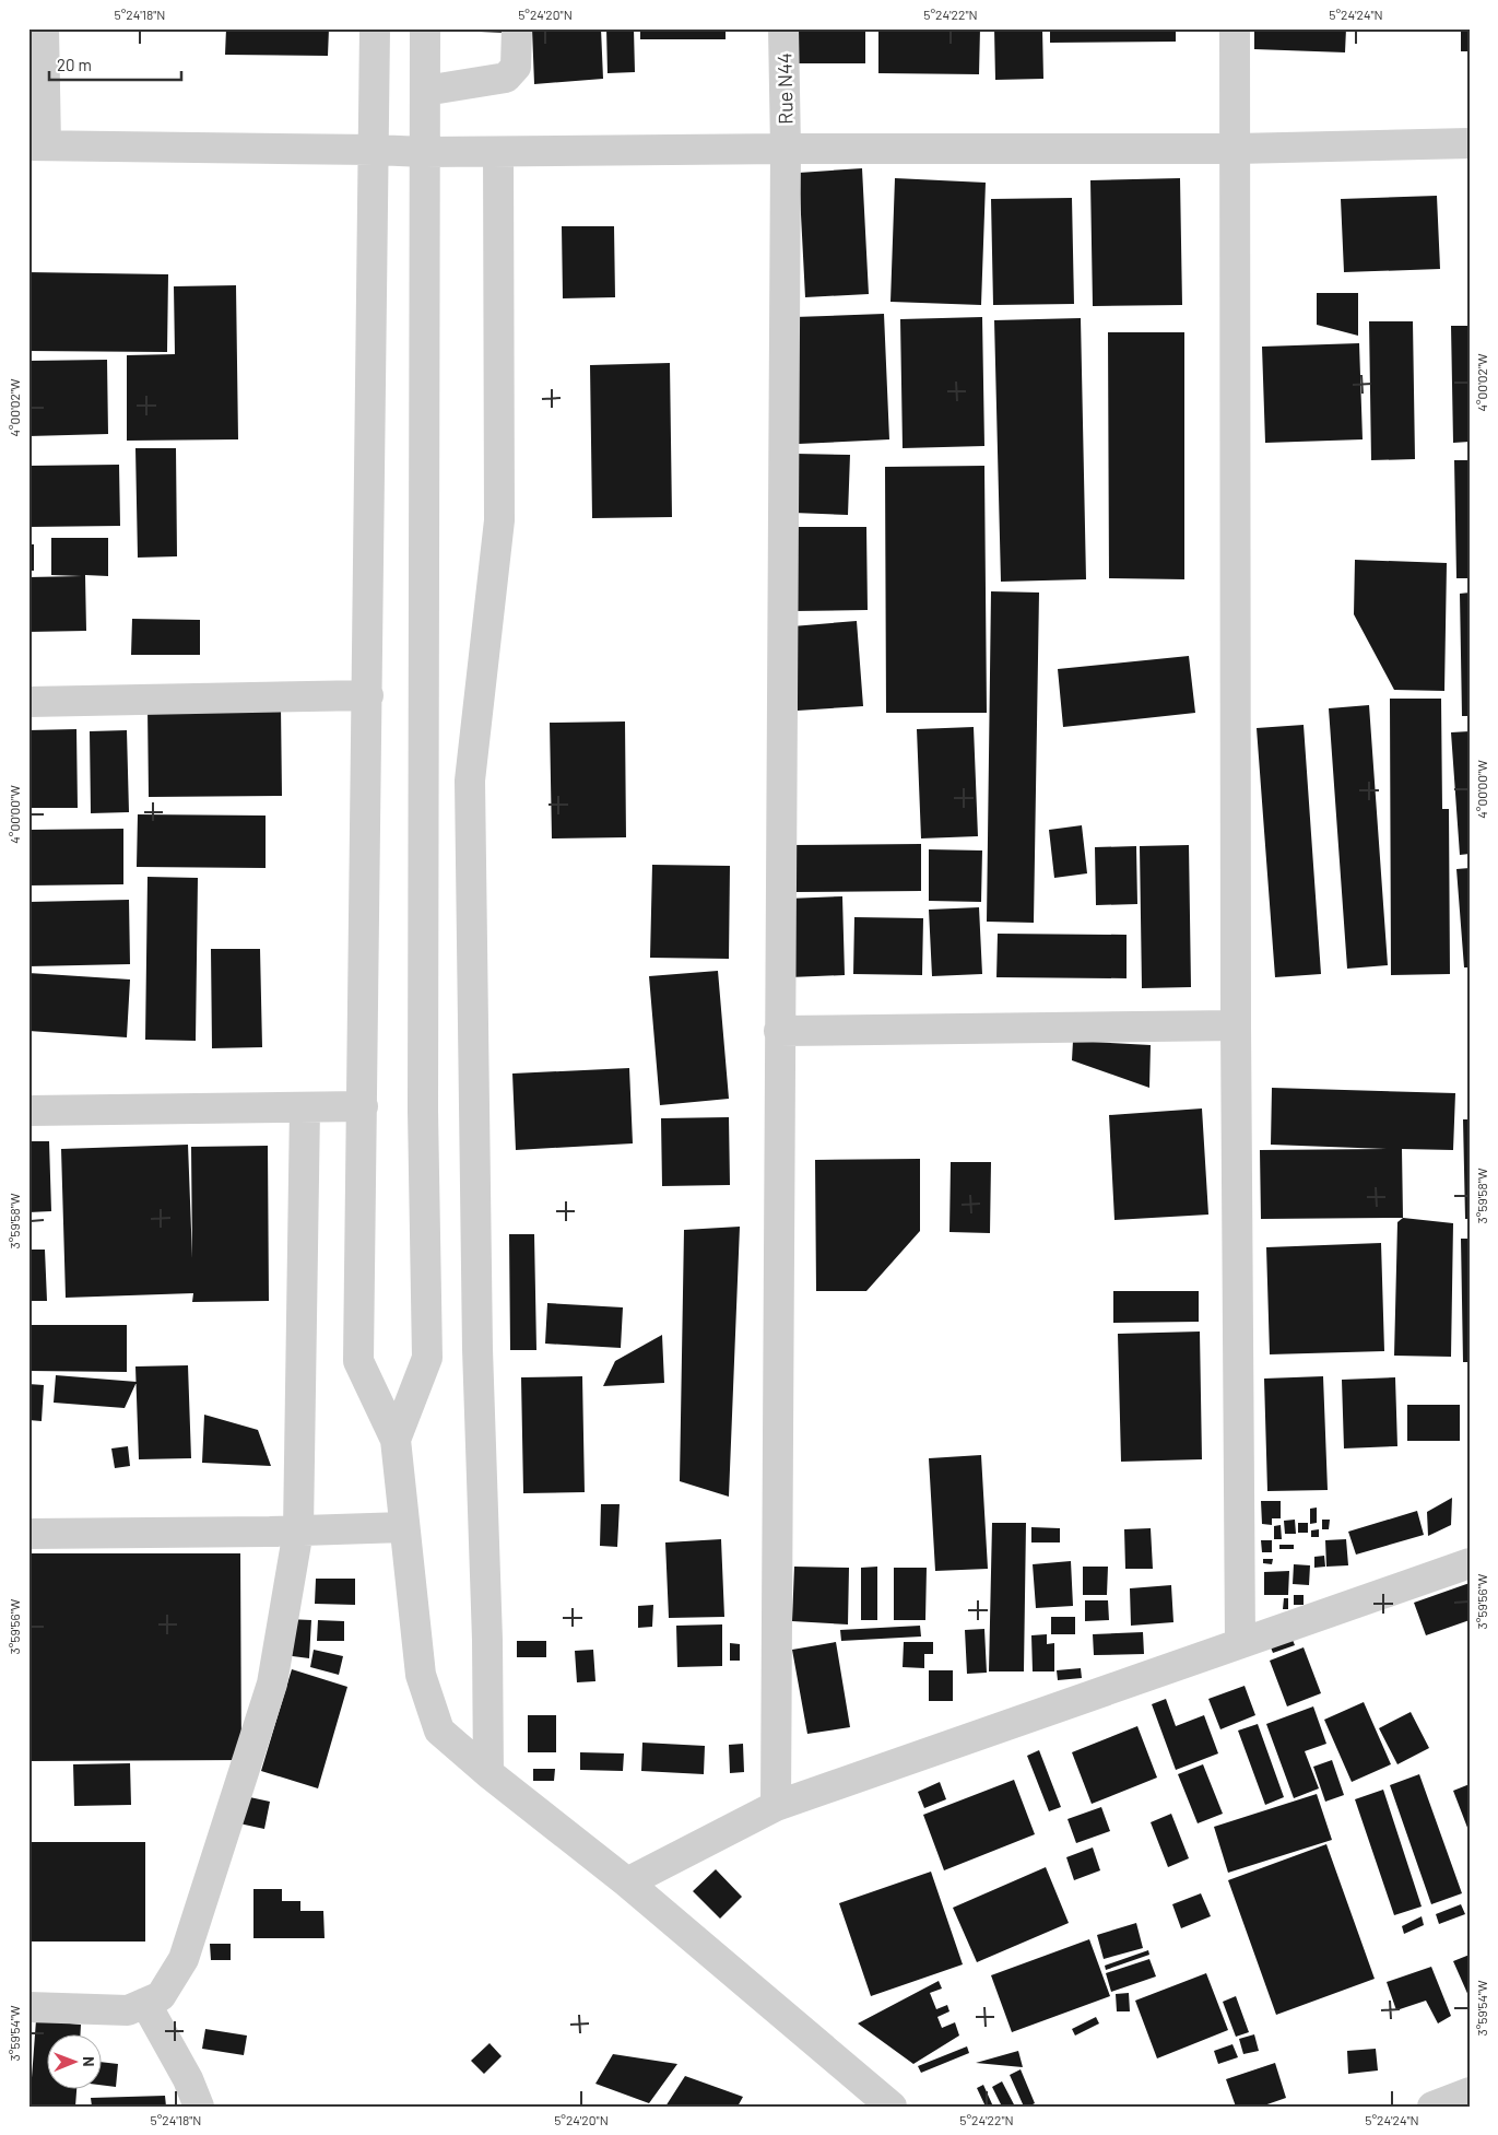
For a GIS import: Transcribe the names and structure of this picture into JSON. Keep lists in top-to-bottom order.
{
  "streets": {
    "street": ["Rue N44"]
  },
  "scale_bar": "20 m",
  "north": "right",
  "coordinates": [
    "5°24'18\"N",
    "5°24'20\"N",
    "5°24'22\"N",
    "5°24'24\"N",
    "4°00'02\"W",
    "4°00'00\"W",
    "3°59'58\"W",
    "3°59'56\"W",
    "3°59'54\"W"
  ]
}
